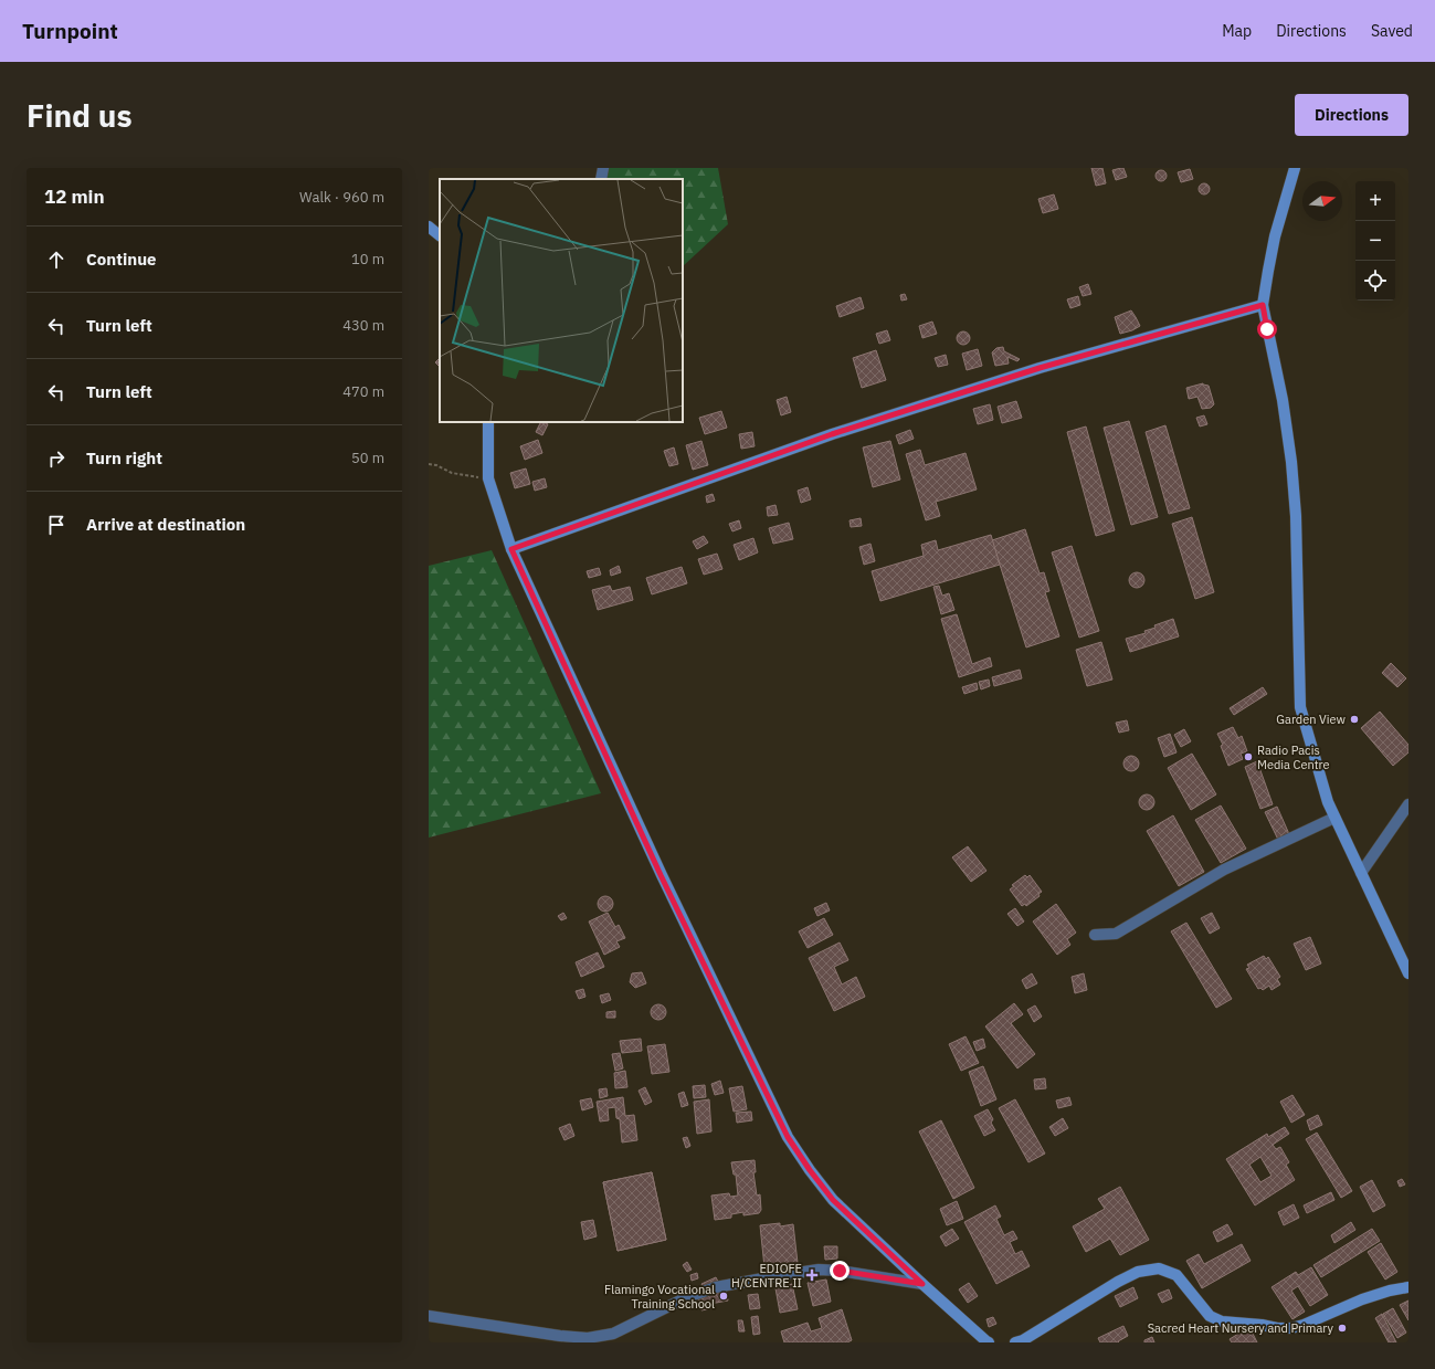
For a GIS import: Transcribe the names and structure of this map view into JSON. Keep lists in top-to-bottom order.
{
  "places": {
    "other": [
      "Garden View",
      "Radio Pacis Media Centre",
      "Flamingo Vocational Training School",
      "Sacred Heart Nursery and Primary"
    ],
    "health": ["EDIOFE H/CENTRE II"]
  },
  "north": "right",
  "page": {
    "header": "Turnpoint",
    "nav": ["Map", "Directions", "Saved"],
    "buttons": "Directions",
    "title": "Find us",
    "heading": ["12 min", "Walk · 960 m"],
    "map_buttons": ["+", "−"],
    "list": [
      ["Continue", "10 m"],
      ["Turn left", "430 m"],
      ["Turn left", "470 m"],
      ["Turn right", "50 m"],
      "Arrive at destination"
    ]
  }
}
